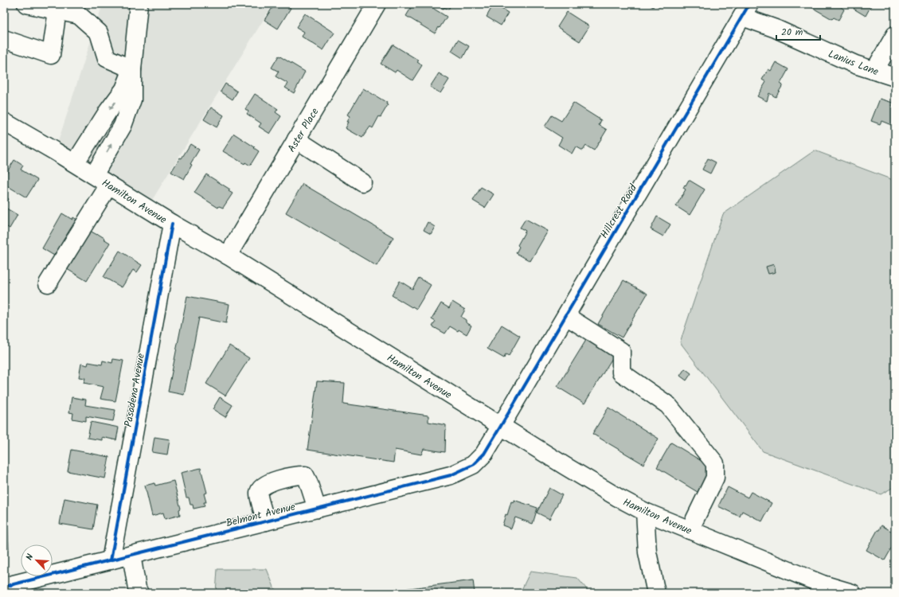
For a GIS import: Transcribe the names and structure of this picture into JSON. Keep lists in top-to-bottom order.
{
  "streets": {
    "street": [
      "Lanius Lane",
      "Aster Place",
      "Hamilton Avenue",
      "Hillcrest Road",
      "Pasadena Avenue",
      "Belmont Avenue"
    ]
  },
  "crossings": [
    ["Lanius Lane", "Hillcrest Road"],
    ["Aster Place", "Hamilton Avenue"],
    ["Hamilton Avenue", "Hillcrest Road"],
    ["Hamilton Avenue", "Pasadena Avenue"],
    ["Hamilton Avenue", "Belmont Avenue"],
    ["Hillcrest Road", "Belmont Avenue"],
    ["Pasadena Avenue", "Belmont Avenue"]
  ],
  "scale_bar": "20 m",
  "north": "top left"
}
